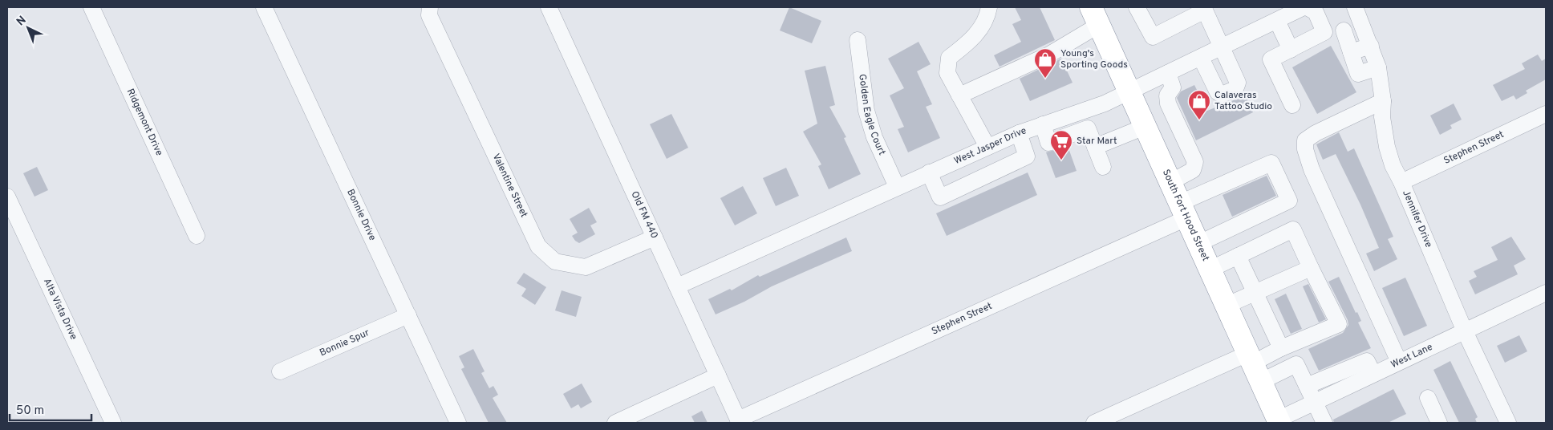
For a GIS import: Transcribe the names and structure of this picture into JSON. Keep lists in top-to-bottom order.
{
  "streets": {
    "highway": ["South Fort Hood Street"],
    "street": [
      "Golden Eagle Court",
      "Ridgemont Drive",
      "West Jasper Drive",
      "Stephen Street",
      "Valentine Street",
      "Bonnie Drive",
      "Old FM 440",
      "Jennifer Drive",
      "Alta Vista Drive",
      "Bonnie Spur",
      "West Lane"
    ]
  },
  "crossings": [
    ["Golden Eagle Court", "West Jasper Drive"],
    ["West Jasper Drive", "Old FM 440"],
    ["West Jasper Drive", "South Fort Hood Street"],
    ["Stephen Street", "Old FM 440"],
    ["Stephen Street", "South Fort Hood Street"],
    ["Stephen Street", "Jennifer Drive"],
    ["Valentine Street", "Old FM 440"],
    ["Bonnie Drive", "Bonnie Spur"],
    ["South Fort Hood Street", "West Lane"],
    ["Jennifer Drive", "West Lane"]
  ],
  "places": {
    "shop": ["Young's Sporting Goods", "Calaveras Tattoo Studio"],
    "supermarket": ["Star Mart"]
  },
  "scale_bar": "50 m",
  "north": "top left"
}
